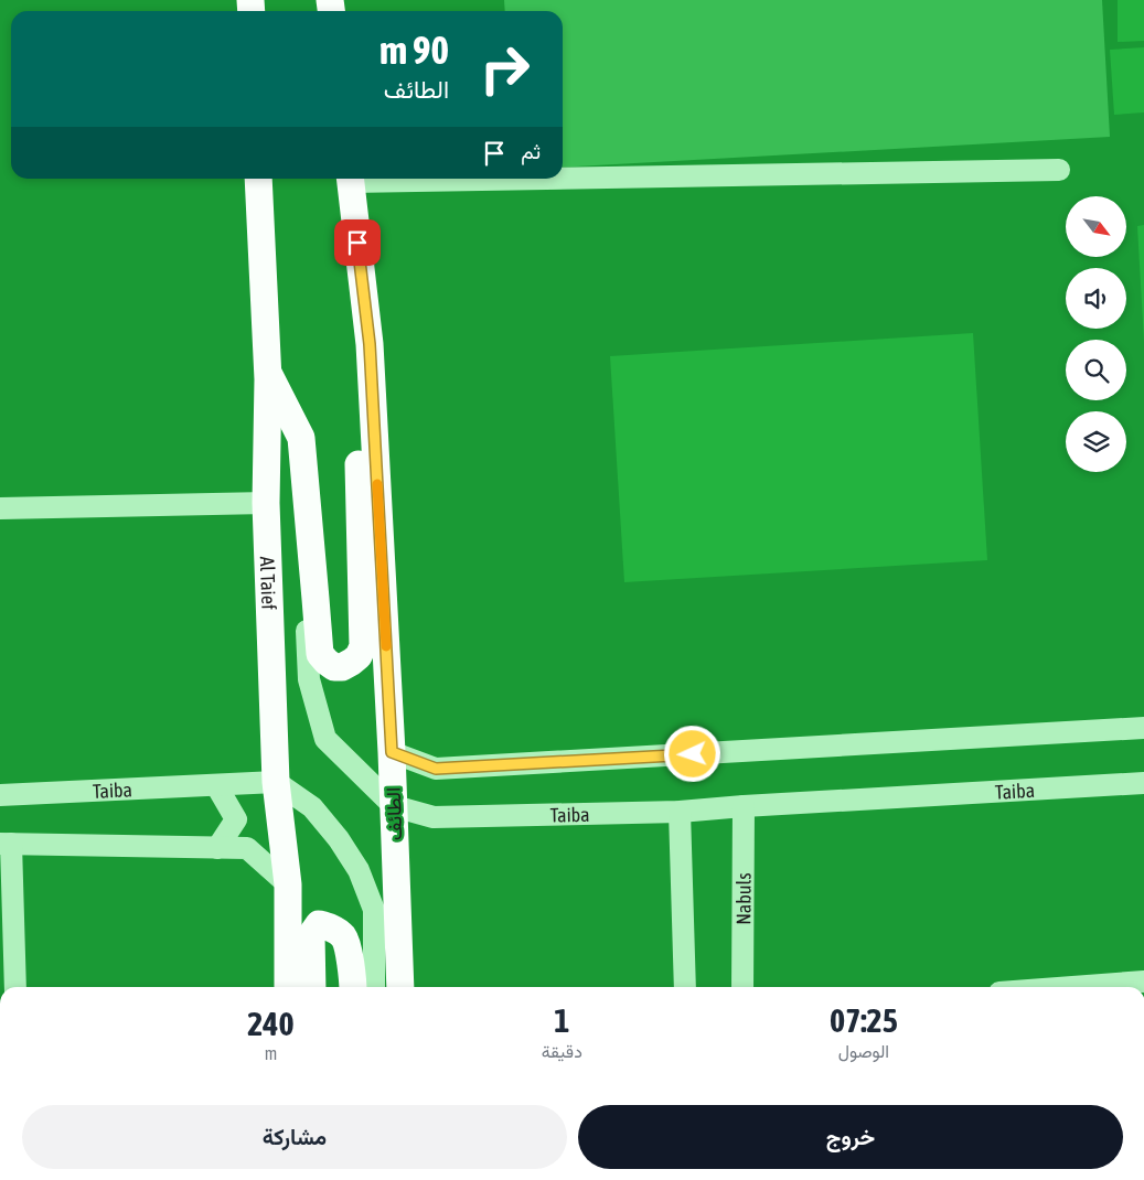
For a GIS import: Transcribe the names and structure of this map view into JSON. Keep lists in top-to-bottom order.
{
  "streets": {
    "main road": ["Al Taief", "الطائف"],
    "street": ["Taiba", "Nabuls"]
  },
  "crossings": [
    ["Al Taief", "Taiba"],
    ["Taiba", "الطائف"],
    ["Taiba", "Nabuls"]
  ],
  "north": "bottom right",
  "page": {
    "turn": ["90 m", "الطائف"],
    "then": "ثم",
    "eta": [
      "07:25",
      "الوصول",
      "1",
      "دقيقة",
      "240",
      "m"
    ],
    "buttons": ["خروج", "مشاركة"]
  }
}
